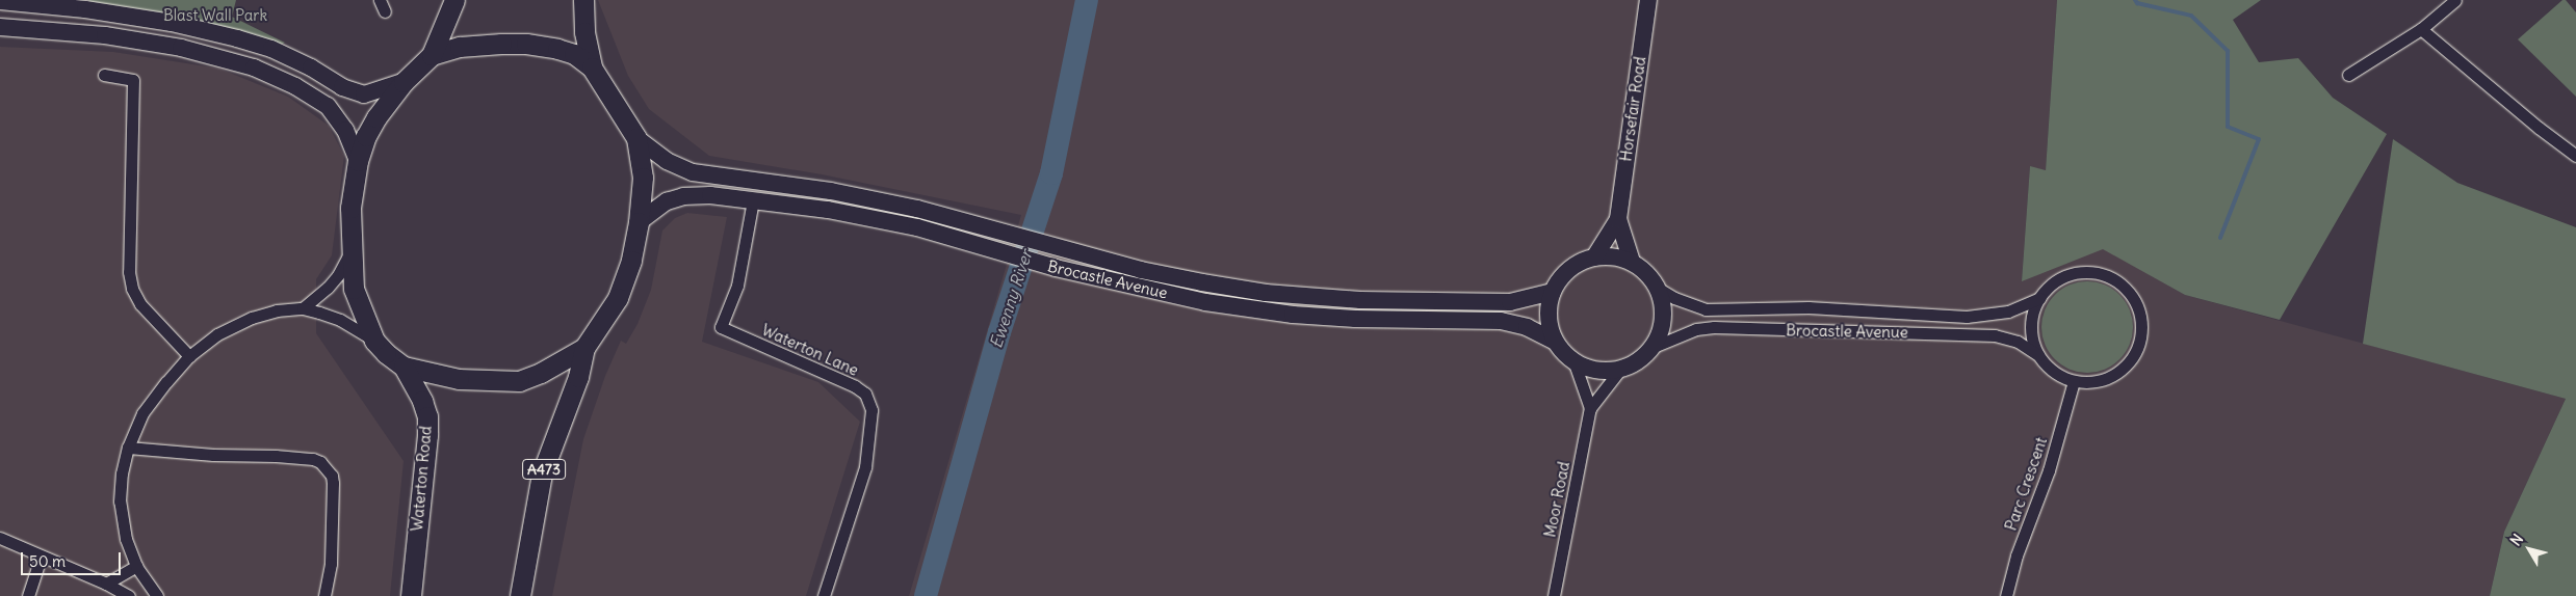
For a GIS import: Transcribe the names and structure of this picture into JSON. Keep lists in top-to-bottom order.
{
  "streets": {
    "main road": ["A473", "Waterton Road"],
    "street": [
      "Horsefair Road",
      "Brocastle Avenue",
      "Waterton Lane",
      "Parc Crescent",
      "Moor Road"
    ]
  },
  "crossings": [
    ["Horsefair Road", "Brocastle Avenue"],
    ["Horsefair Road", "Moor Road"],
    ["Brocastle Avenue", "Waterton Lane"],
    ["Brocastle Avenue", "Parc Crescent"],
    ["Brocastle Avenue", "Moor Road"]
  ],
  "water": ["Ewenny River"],
  "parks": ["Blast Wall Park"],
  "scale_bar": "50 m",
  "north": "top left"
}
